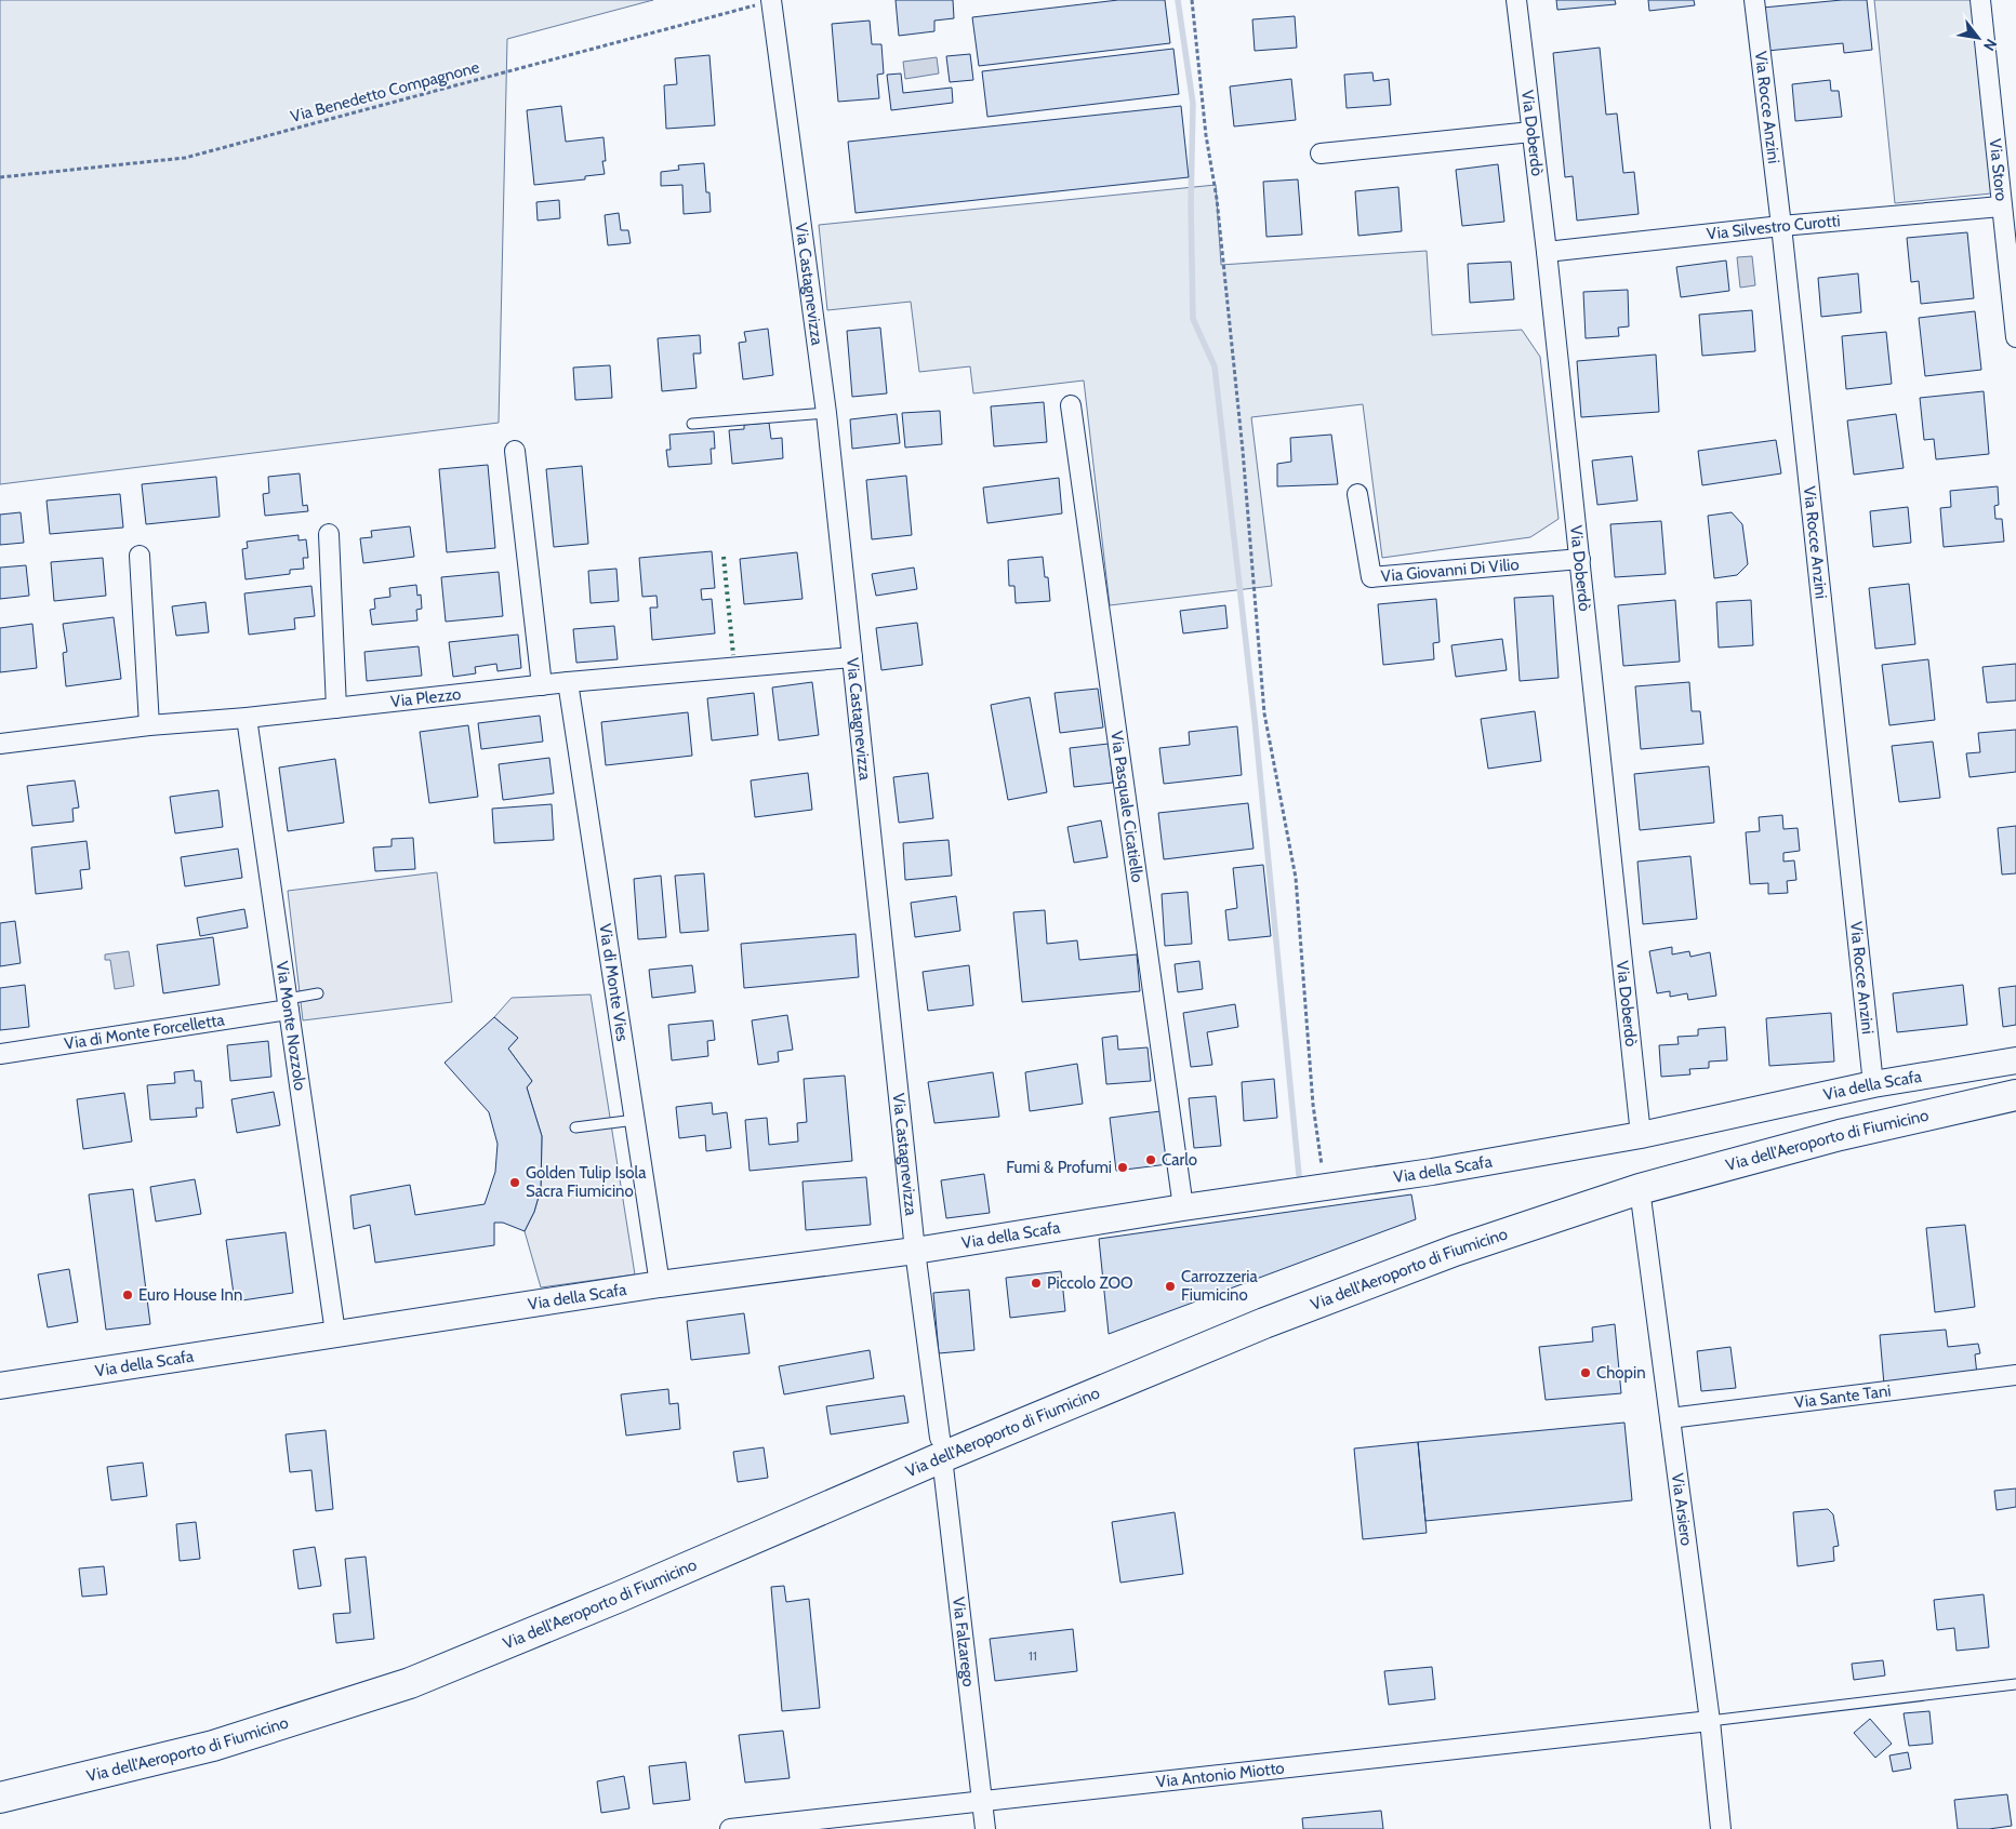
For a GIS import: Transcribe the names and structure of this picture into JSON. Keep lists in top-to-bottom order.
{
  "streets": {
    "main road": ["Via dell'Aeroporto di Fiumicino"],
    "street": [
      "Via Rocce Anzini",
      "Via Doberdò",
      "Via Storo",
      "Via Silvestro Curotti",
      "Via Castagnevizza",
      "Via Giovanni Di Vilio",
      "Via Plezzo",
      "Via Pasquale Cicatiello",
      "Via di Monte Vies",
      "Via Monte Nozzolo",
      "Via di Monte Forcelletta",
      "Via della Scafa",
      "Via Sante Tani",
      "Via Arsiero",
      "Via Falzarego",
      "Via Antonio Miotto"
    ],
    "path": ["Via Benedetto Compagnone"]
  },
  "crossings": [
    ["Via Benedetto Compagnone", "Via Castagnevizza"],
    ["Via Rocce Anzini", "Via Silvestro Curotti"],
    ["Via Rocce Anzini", "Via della Scafa"],
    ["Via Doberdò", "Via Silvestro Curotti"],
    ["Via Doberdò", "Via Giovanni Di Vilio"],
    ["Via Doberdò", "Via della Scafa"],
    ["Via Storo", "Via Silvestro Curotti"],
    ["Via Castagnevizza", "Via Plezzo"],
    ["Via Castagnevizza", "Via della Scafa"],
    ["Via Castagnevizza", "Via dell'Aeroporto di Fiumicino"],
    ["Via Castagnevizza", "Via Falzarego"],
    ["Via Plezzo", "Via di Monte Vies"],
    ["Via Plezzo", "Via Monte Nozzolo"],
    ["Via Pasquale Cicatiello", "Via della Scafa"],
    ["Via di Monte Vies", "Via della Scafa"],
    ["Via Monte Nozzolo", "Via di Monte Forcelletta"],
    ["Via Monte Nozzolo", "Via della Scafa"],
    ["Via dell'Aeroporto di Fiumicino", "Via Arsiero"],
    ["Via dell'Aeroporto di Fiumicino", "Via Falzarego"],
    ["Via Sante Tani", "Via Arsiero"],
    ["Via Arsiero", "Via Antonio Miotto"],
    ["Via Falzarego", "Via Antonio Miotto"]
  ],
  "places": [
    "Carlo",
    "Fumi & Profumi",
    "Golden Tulip Isola Sacra Fiumicino",
    "Piccolo ZOO",
    "Carrozzeria Fiumicino",
    "Euro House Inn",
    "Chopin"
  ],
  "house_numbers": ["11"],
  "north": "bottom right"
}
